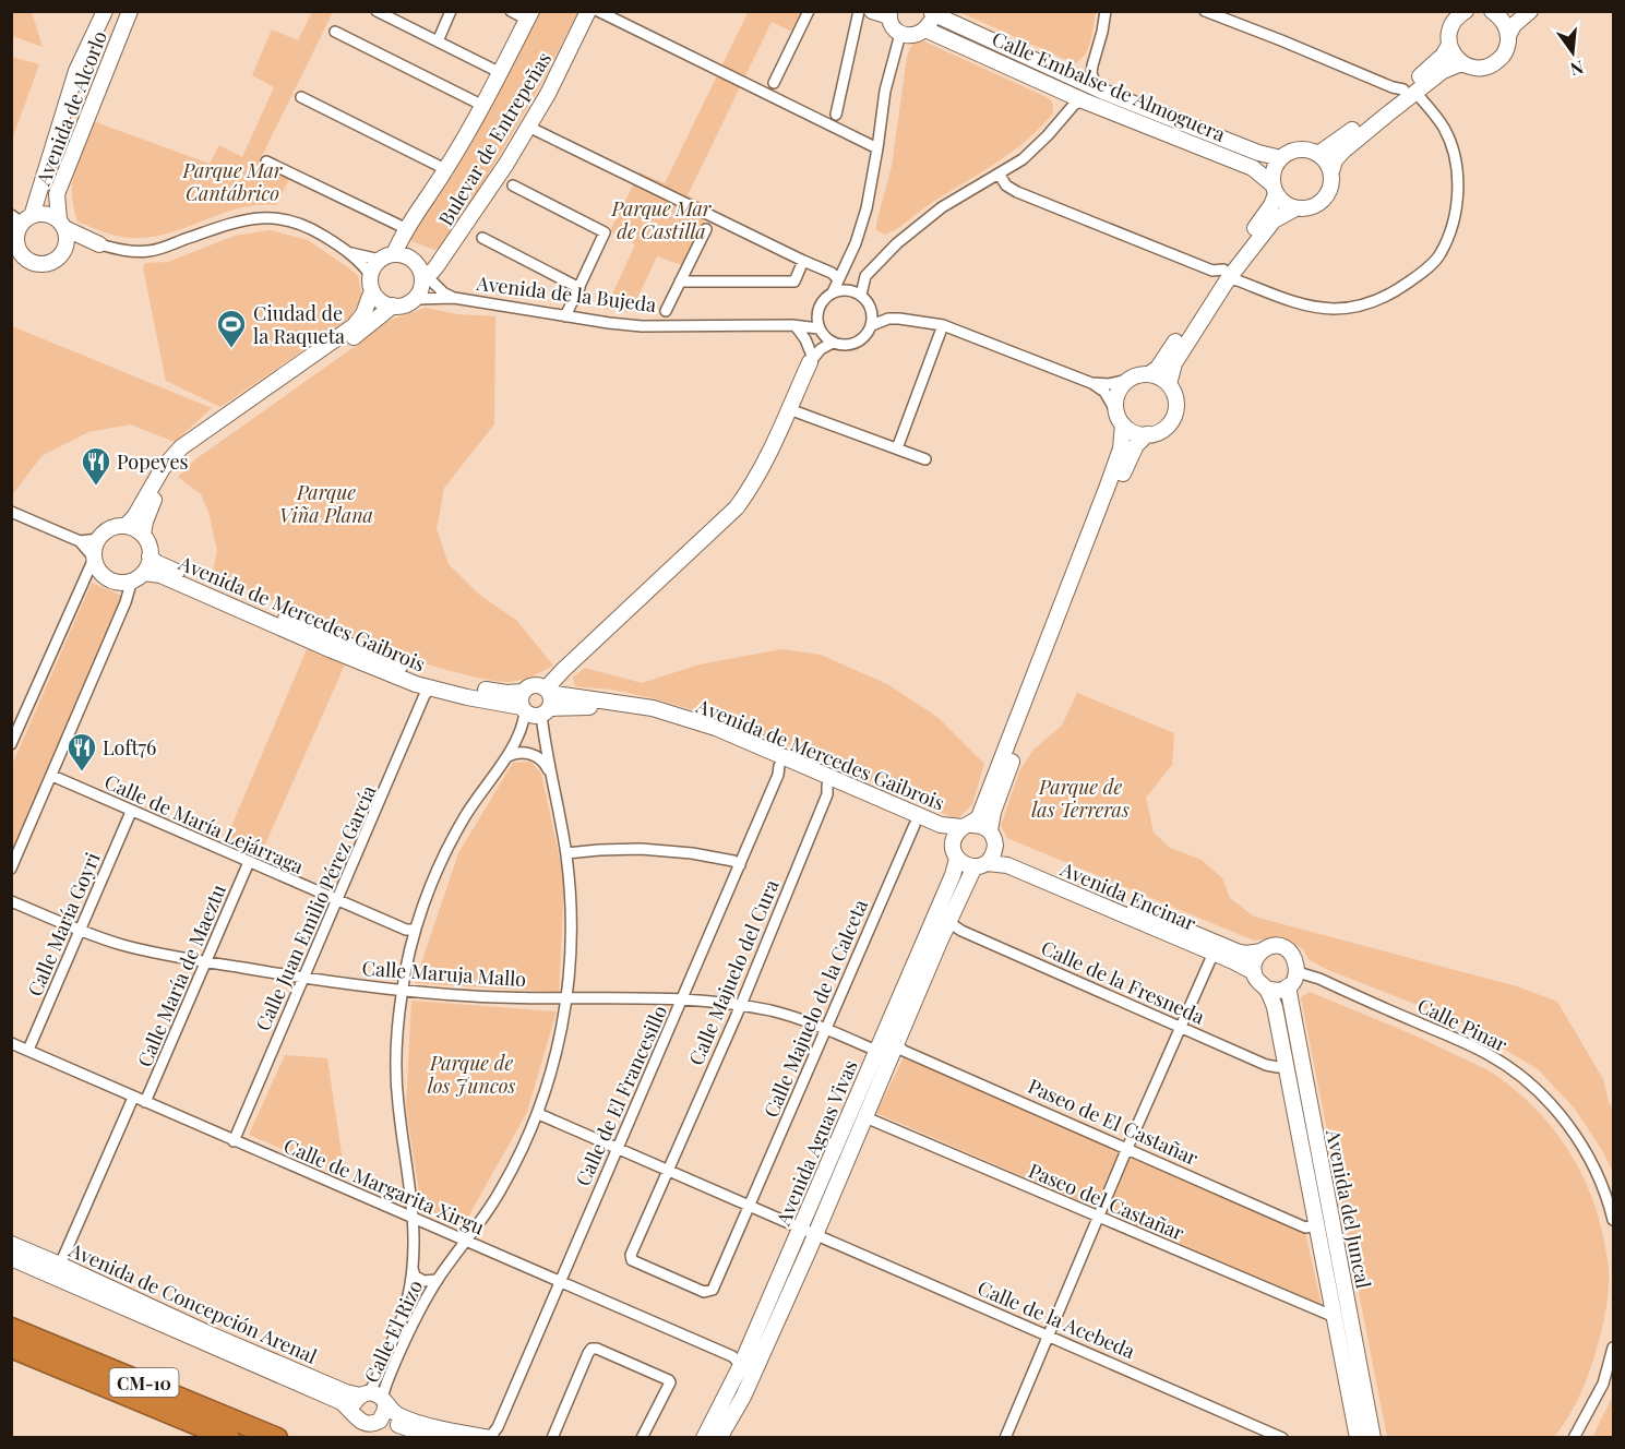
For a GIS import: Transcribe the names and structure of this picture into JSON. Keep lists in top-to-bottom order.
{
  "streets": {
    "highway": ["CM-10"],
    "street": [
      "Calle Embalse de Almoguera",
      "Avenida de Alcorlo",
      "Bulevar de Entrepeñas",
      "Avenida de la Bujeda",
      "Avenida de Mercedes Gaibrois",
      "Calle de María Lejárraga",
      "Avenida Encinar",
      "Calle Juan Emilio Pérez García",
      "Calle María Goyri",
      "Calle Majuelo del Cura",
      "Calle Maruja Mallo",
      "Calle María de Maeztu",
      "Calle de la Fresneda",
      "Calle Majuelo de la Calceta",
      "Calle Pinar",
      "Calle de El Francesillo",
      "Paseo de El Castañar",
      "Avenida Aguas Vivas",
      "Calle de Margarita Xirgu",
      "Paseo del Castañar",
      "Avenida del Juncal",
      "Avenida de Concepción Arenal",
      "Calle de la Acebeda",
      "Calle El Rizo"
    ]
  },
  "crossings": [
    ["Bulevar de Entrepeñas", "Avenida de la Bujeda"],
    ["Avenida de Mercedes Gaibrois", "Avenida Encinar"],
    ["Avenida de Mercedes Gaibrois", "Calle Juan Emilio Pérez García"],
    ["Avenida de Mercedes Gaibrois", "Calle Majuelo del Cura"],
    ["Avenida de Mercedes Gaibrois", "Calle Majuelo de la Calceta"],
    ["Avenida de Mercedes Gaibrois", "Calle de El Francesillo"],
    ["Avenida de Mercedes Gaibrois", "Avenida Aguas Vivas"],
    ["Avenida de Mercedes Gaibrois", "Calle El Rizo"],
    ["Calle de María Lejárraga", "Calle Juan Emilio Pérez García"],
    ["Calle de María Lejárraga", "Calle María Goyri"],
    ["Calle de María Lejárraga", "Calle María de Maeztu"],
    ["Calle de María Lejárraga", "Calle El Rizo"],
    ["Avenida Encinar", "Calle Pinar"],
    ["Avenida Encinar", "Avenida Aguas Vivas"],
    ["Avenida Encinar", "Avenida del Juncal"],
    ["Calle Juan Emilio Pérez García", "Calle Maruja Mallo"],
    ["Calle Juan Emilio Pérez García", "Calle de Margarita Xirgu"],
    ["Calle María Goyri", "Calle Maruja Mallo"],
    ["Calle María Goyri", "Calle de Margarita Xirgu"],
    ["Calle Majuelo del Cura", "Calle Maruja Mallo"],
    ["Calle Majuelo del Cura", "Calle Majuelo de la Calceta"],
    ["Calle Majuelo del Cura", "Calle de la Acebeda"],
    ["Calle Maruja Mallo", "Calle María de Maeztu"],
    ["Calle Maruja Mallo", "Calle Majuelo de la Calceta"],
    ["Calle Maruja Mallo", "Calle de El Francesillo"],
    ["Calle Maruja Mallo", "Avenida Aguas Vivas"],
    ["Calle Maruja Mallo", "Calle El Rizo"],
    ["Calle María de Maeztu", "Calle de Margarita Xirgu"],
    ["Calle de la Fresneda", "Avenida Aguas Vivas"],
    ["Calle de la Fresneda", "Avenida del Juncal"],
    ["Calle Majuelo de la Calceta", "Calle de la Acebeda"],
    ["Calle Pinar", "Avenida del Juncal"],
    ["Calle de El Francesillo", "Calle de Margarita Xirgu"],
    ["Calle de El Francesillo", "Avenida de Concepción Arenal"],
    ["Calle de El Francesillo", "Calle de la Acebeda"],
    ["Paseo de El Castañar", "Avenida Aguas Vivas"],
    ["Paseo de El Castañar", "Avenida del Juncal"],
    ["Avenida Aguas Vivas", "Calle de Margarita Xirgu"],
    ["Avenida Aguas Vivas", "Paseo del Castañar"],
    ["Avenida Aguas Vivas", "Calle de la Acebeda"],
    ["Calle de Margarita Xirgu", "Calle El Rizo"],
    ["Paseo del Castañar", "Avenida del Juncal"],
    ["Avenida de Concepción Arenal", "Calle El Rizo"],
    ["Calle de la Acebeda", "Calle El Rizo"]
  ],
  "parks": [
    "Parque Mar Cantábrico",
    "Parque Mar de Castilla",
    "Parque Viña Plana",
    "Parque de las Terreras",
    "Parque de los Juncos"
  ],
  "places": {
    "sports": ["Ciudad de la Raqueta"],
    "restaurant": ["Popeyes", "Loft76"]
  },
  "north": "bottom"
}
